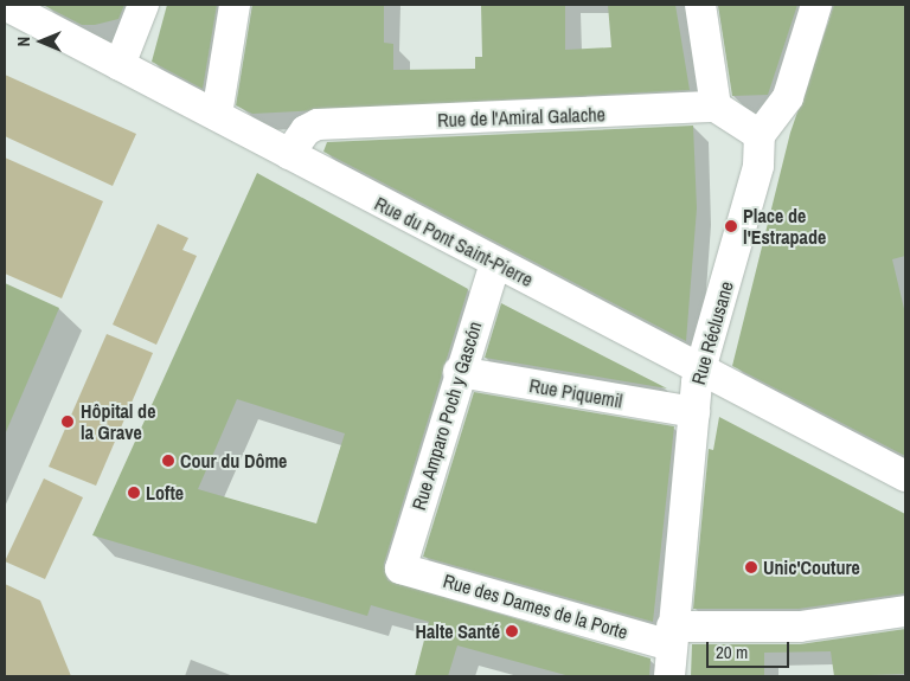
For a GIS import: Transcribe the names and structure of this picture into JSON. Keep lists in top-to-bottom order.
{
  "streets": {
    "street": [
      "Rue de l'Amiral Galache",
      "Rue du Pont Saint-Pierre",
      "Rue Réclusane",
      "Rue Piquemil",
      "Rue Amparo Poch y Gascón",
      "Rue des Dames de la Porte"
    ]
  },
  "crossings": [
    ["Rue de l'Amiral Galache", "Rue du Pont Saint-Pierre"],
    ["Rue du Pont Saint-Pierre", "Rue Réclusane"],
    ["Rue du Pont Saint-Pierre", "Rue Amparo Poch y Gascón"],
    ["Rue Réclusane", "Rue Piquemil"],
    ["Rue Réclusane", "Rue des Dames de la Porte"],
    ["Rue Piquemil", "Rue Amparo Poch y Gascón"],
    ["Rue Amparo Poch y Gascón", "Rue des Dames de la Porte"]
  ],
  "places": [
    "Place de l'Estrapade",
    "Hôpital de la Grave",
    "Cour du Dôme",
    "Lofte",
    "Unic'Couture",
    "Halte Santé"
  ],
  "scale_bar": "20 m",
  "north": "left"
}
